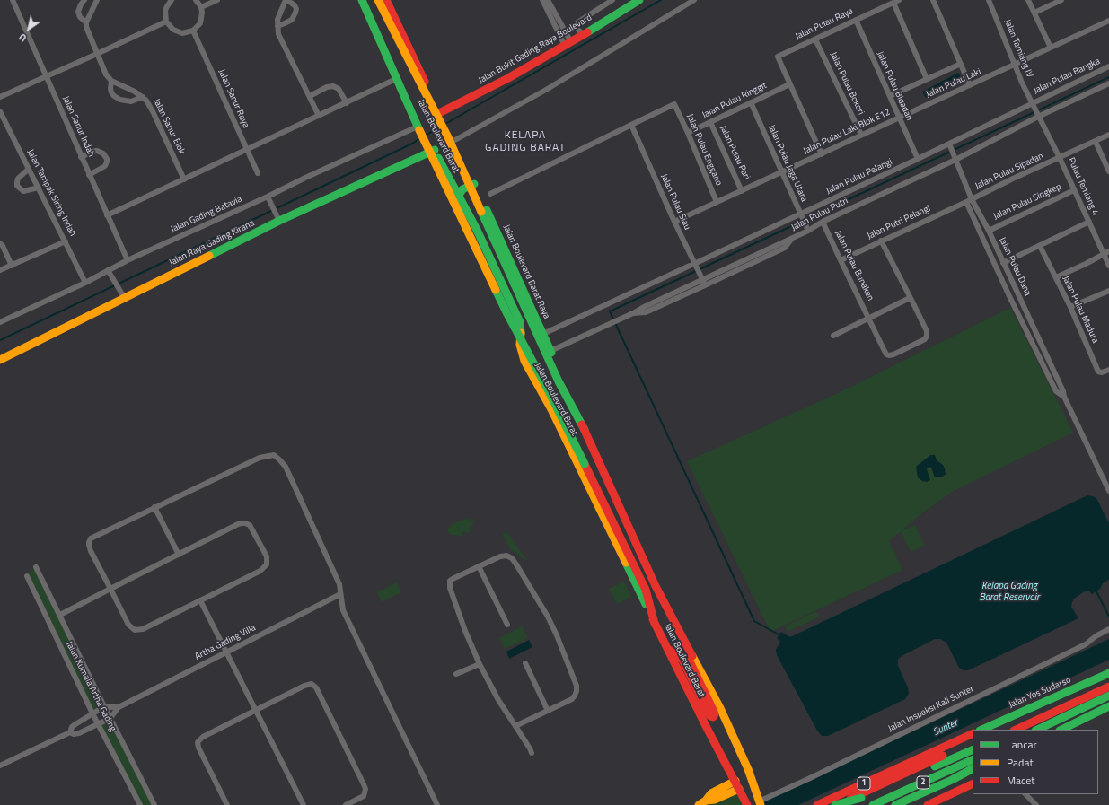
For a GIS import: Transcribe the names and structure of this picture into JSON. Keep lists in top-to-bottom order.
{
  "streets": {
    "main road": [
      "Jalan Bukit Gading Raya Boulevard",
      "Jalan Boulevard Barat",
      "Jalan Raya Gading Kirana",
      "Jalan Boulevard Barat Raya",
      "Jalan Yos Sudarso",
      "2",
      "1"
    ],
    "street": [
      "Jalan Pulau Raya",
      "Jalan Tamiang IV",
      "Jalan Pulau Bangka",
      "Jalan Pulau Bokori",
      "Jalan Pulau Laki",
      "Jalan Pulau Bidadari",
      "Jalan Sanur Raya",
      "Jalan Pulau Ringgit",
      "Jalan Sanur Indah",
      "Jalan Sanur Elok",
      "Jalan Pulau Laki Blok E12",
      "Jalan Pulau Enggano",
      "Jalan Pulau Pari",
      "Jalan Pulau Jaga Utara",
      "Jalan Pulau Sipadan",
      "Jalan Pulau Pelangi",
      "Pulau Temiang 4",
      "Jalan Tampak Siring Indah",
      "Jalan Pulau Siau",
      "Jalan Pulau Singkep",
      "Jalan Gading Batavia",
      "Jalan Pulau Putri",
      "Jalan Putri Pelangi",
      "Jalan Pulau Bunaken",
      "Jalan Pulau Dana",
      "Jalan Pulau Madura",
      "Artha Gading Villa",
      "Jalan Kumala Artha Gading",
      "Jalan Inspeksi Kali Sunter"
    ]
  },
  "crossings": [
    ["Jalan Pulau Raya", "Jalan Pulau Bokori"],
    ["Jalan Pulau Raya", "Jalan Pulau Bidadari"],
    ["Jalan Pulau Raya", "Jalan Pulau Ringgit"],
    ["Jalan Tamiang IV", "Jalan Pulau Bangka"],
    ["Jalan Tamiang IV", "Jalan Pulau Laki"],
    ["Jalan Tamiang IV", "Jalan Pulau Pelangi"],
    ["Jalan Tamiang IV", "Pulau Temiang 4"],
    ["Jalan Tamiang IV", "Jalan Pulau Putri"],
    ["Jalan Bukit Gading Raya Boulevard", "Jalan Boulevard Barat Raya"],
    ["Jalan Pulau Bangka", "Jalan Pulau Pelangi"],
    ["Jalan Pulau Bokori", "Jalan Pulau Laki Blok E12"],
    ["Jalan Pulau Laki", "Jalan Pulau Bidadari"],
    ["Jalan Pulau Laki", "Jalan Pulau Laki Blok E12"],
    ["Jalan Pulau Bidadari", "Jalan Pulau Laki Blok E12"],
    ["Jalan Pulau Bidadari", "Jalan Pulau Pelangi"],
    ["Jalan Pulau Ringgit", "Jalan Pulau Enggano"],
    ["Jalan Pulau Ringgit", "Jalan Pulau Pari"],
    ["Jalan Pulau Ringgit", "Jalan Pulau Jaga Utara"],
    ["Jalan Sanur Indah", "Jalan Gading Batavia"],
    ["Jalan Pulau Laki Blok E12", "Jalan Pulau Jaga Utara"],
    ["Jalan Boulevard Barat", "Jalan Gading Batavia"],
    ["Jalan Boulevard Barat", "Jalan Raya Gading Kirana"],
    ["Jalan Boulevard Barat", "Jalan Boulevard Barat Raya"],
    ["Jalan Boulevard Barat", "Jalan Inspeksi Kali Sunter"],
    ["Jalan Pulau Enggano", "Jalan Pulau Siau"],
    ["Jalan Pulau Jaga Utara", "Jalan Pulau Pelangi"],
    ["Jalan Pulau Jaga Utara", "Jalan Pulau Putri"],
    ["Jalan Pulau Sipadan", "Pulau Temiang 4"],
    ["Jalan Pulau Sipadan", "Jalan Putri Pelangi"],
    ["Jalan Pulau Sipadan", "Jalan Pulau Dana"],
    ["Jalan Pulau Pelangi", "Jalan Pulau Siau"],
    ["Jalan Pulau Pelangi", "Jalan Pulau Dana"],
    ["Jalan Pulau Pelangi", "Jalan Boulevard Barat Raya"],
    ["Pulau Temiang 4", "Jalan Pulau Singkep"],
    ["Pulau Temiang 4", "Jalan Pulau Putri"],
    ["Jalan Tampak Siring Indah", "Jalan Gading Batavia"],
    ["Jalan Pulau Siau", "Jalan Pulau Putri"],
    ["Jalan Pulau Singkep", "Jalan Pulau Dana"],
    ["Jalan Pulau Putri", "Jalan Pulau Bunaken"],
    ["Jalan Pulau Putri", "Jalan Pulau Dana"],
    ["Jalan Pulau Putri", "Jalan Boulevard Barat Raya"],
    ["Jalan Putri Pelangi", "Jalan Pulau Bunaken"],
    ["Jalan Putri Pelangi", "Jalan Pulau Dana"]
  ],
  "districts": ["KELAPA GADING BARAT"],
  "water": ["Kelapa Gading Barat Reservoir", "Sunter"],
  "legend": ["Lancar", "Padat", "Macet"],
  "north": "bottom left"
}
